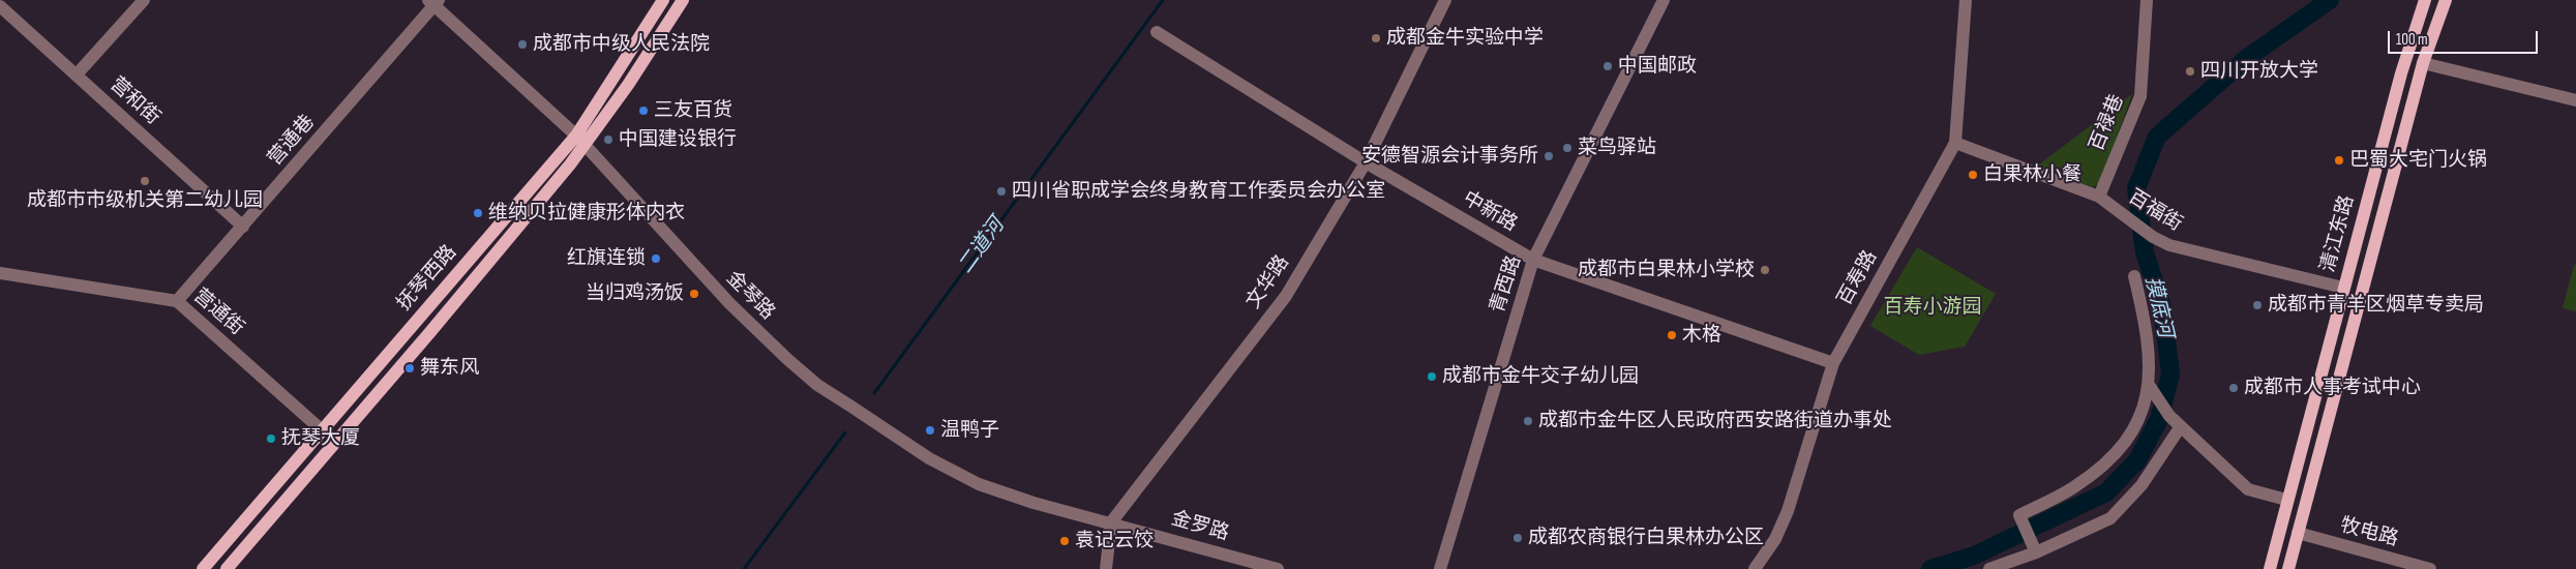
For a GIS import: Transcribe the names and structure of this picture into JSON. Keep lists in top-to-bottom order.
{
  "streets": {
    "main road": ["清江东路", "抚琴西路"],
    "street": [
      "营和街",
      "百禄巷",
      "营通巷",
      "百福街",
      "中新路",
      "百寿路",
      "文华路",
      "青西路",
      "金琴路",
      "营通街",
      "金罗路",
      "牧电路"
    ]
  },
  "crossings": [
    ["营和街", "营通巷"],
    ["百禄巷", "百福街"],
    ["营通巷", "金琴路"],
    ["营通巷", "营通街"],
    ["百福街", "清江东路"],
    ["百福街", "百寿路"],
    ["中新路", "百寿路"],
    ["中新路", "文华路"],
    ["中新路", "青西路"],
    ["清江东路", "牧电路"],
    ["抚琴西路", "金琴路"],
    ["抚琴西路", "营通街"],
    ["文华路", "金琴路"],
    ["文华路", "金罗路"],
    ["金琴路", "金罗路"]
  ],
  "water": ["二道河", "摸底河"],
  "parks": ["百寿小游园"],
  "places": [
    "成都金牛实验中学",
    "成都市中级人民法院",
    "中国邮政",
    "四川开放大学",
    "三友百货",
    "中国建设银行",
    "菜鸟驿站",
    "安德智源会计事务所",
    "巴蜀大宅门火锅",
    "白果林小餐",
    "成都市市级机关第二幼儿园",
    "四川省职成学会终身教育工作委员会办公室",
    "维纳贝拉健康形体内衣",
    "红旗连锁",
    "成都市白果林小学校",
    "当归鸡汤饭",
    "成都市青羊区烟草专卖局",
    "木格",
    "舞东风",
    "成都市金牛交子幼儿园",
    "成都市人事考试中心",
    "成都市金牛区人民政府西安路街道办事处",
    "温鸭子",
    "抚琴大厦",
    "成都农商银行白果林办公区",
    "袁记云饺"
  ],
  "scale_bar": "100 m"
}
